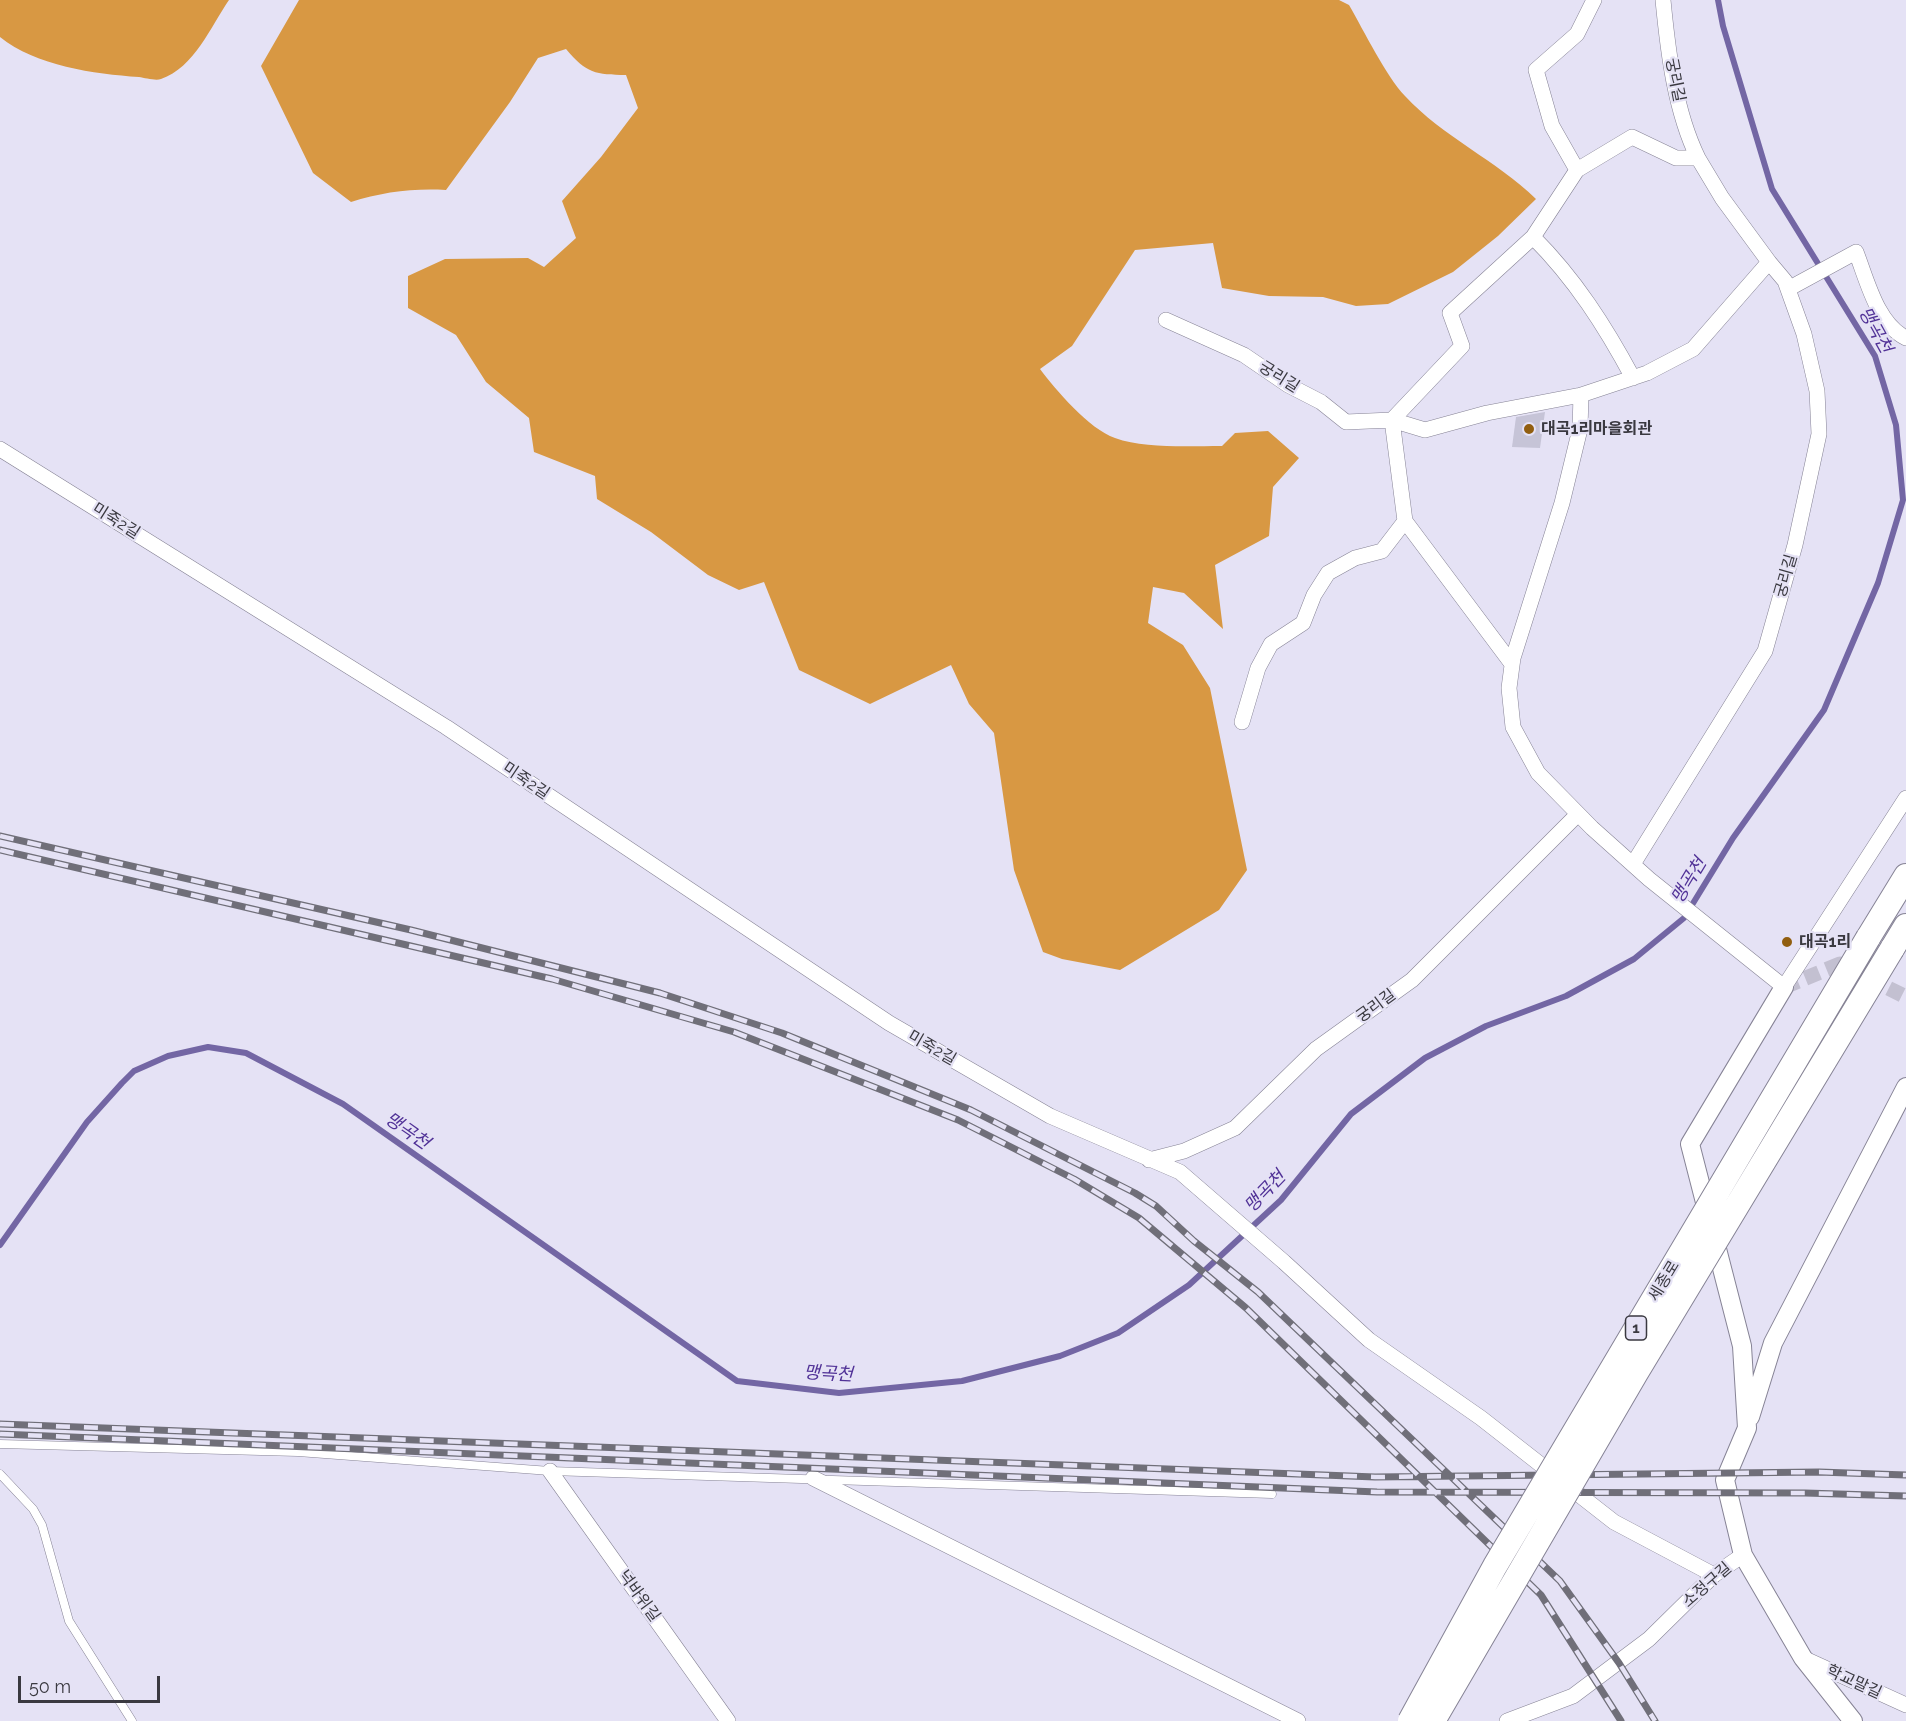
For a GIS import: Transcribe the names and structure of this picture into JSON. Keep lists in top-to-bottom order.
{
  "streets": {
    "main road": ["세종로", "1"],
    "street": [
      "궁리길",
      "미죽2길",
      "소정구길",
      "넉바위길",
      "학교말길"
    ]
  },
  "crossings": [
    ["궁리길", "미죽2길"],
    ["미죽2길", "소정구길"],
    ["소정구길", "학교말길"]
  ],
  "water": ["맹곡천"],
  "places": ["대곡1리마을회관", "대곡1리"],
  "scale_bar": "50 m"
}
